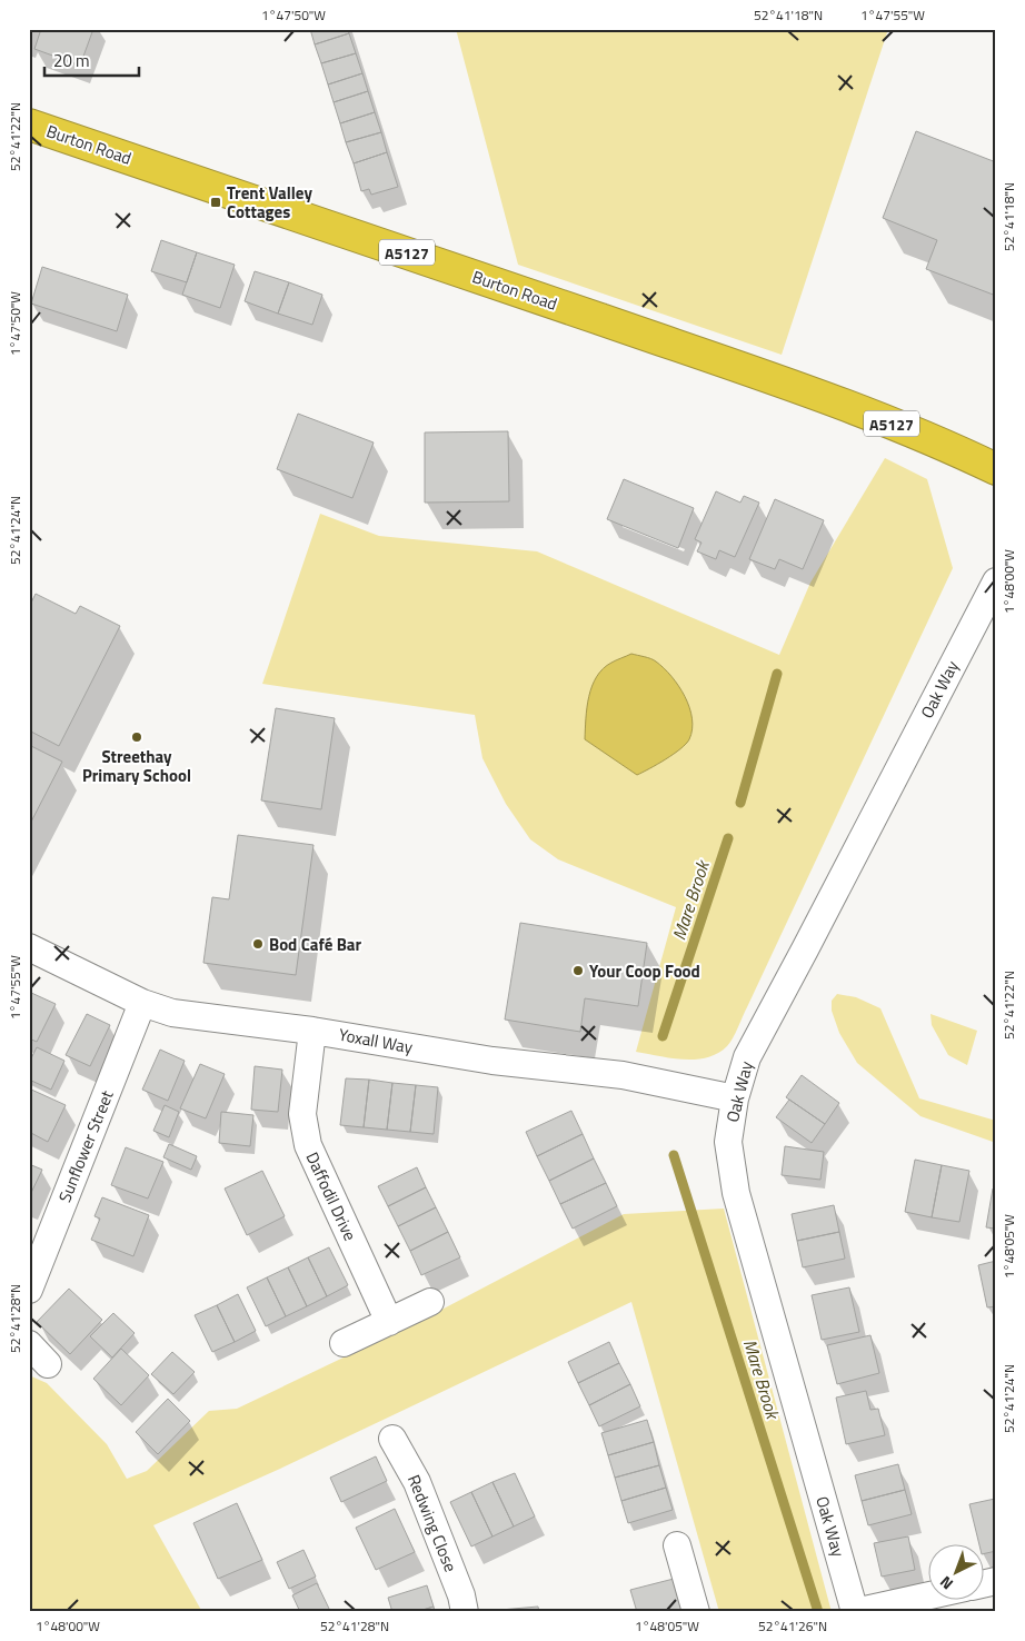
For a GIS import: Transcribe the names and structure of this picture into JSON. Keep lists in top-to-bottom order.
{
  "streets": {
    "highway": ["Burton Road", "A5127"],
    "street": [
      "Oak Way",
      "Yoxall Way",
      "Sunflower Street",
      "Daffodil Drive",
      "Redwing Close"
    ]
  },
  "crossings": [
    ["Oak Way", "Yoxall Way"],
    ["Yoxall Way", "Sunflower Street"],
    ["Yoxall Way", "Daffodil Drive"]
  ],
  "water": ["Mare Brook"],
  "places": {
    "transit": ["Trent Valley Cottages"],
    "other": ["Streethay Primary School", "Bod Café Bar", "Your Coop Food"]
  },
  "scale_bar": "20 m",
  "north": "bottom left",
  "coordinates": [
    "1°47'50\"W",
    "52°41'18\"N",
    "1°47'55\"W",
    "52°41'22\"N",
    "52°41'24\"N",
    "1°48'00\"W",
    "1°48'05\"W",
    "52°41'28\"N",
    "52°41'26\"N"
  ]
}
